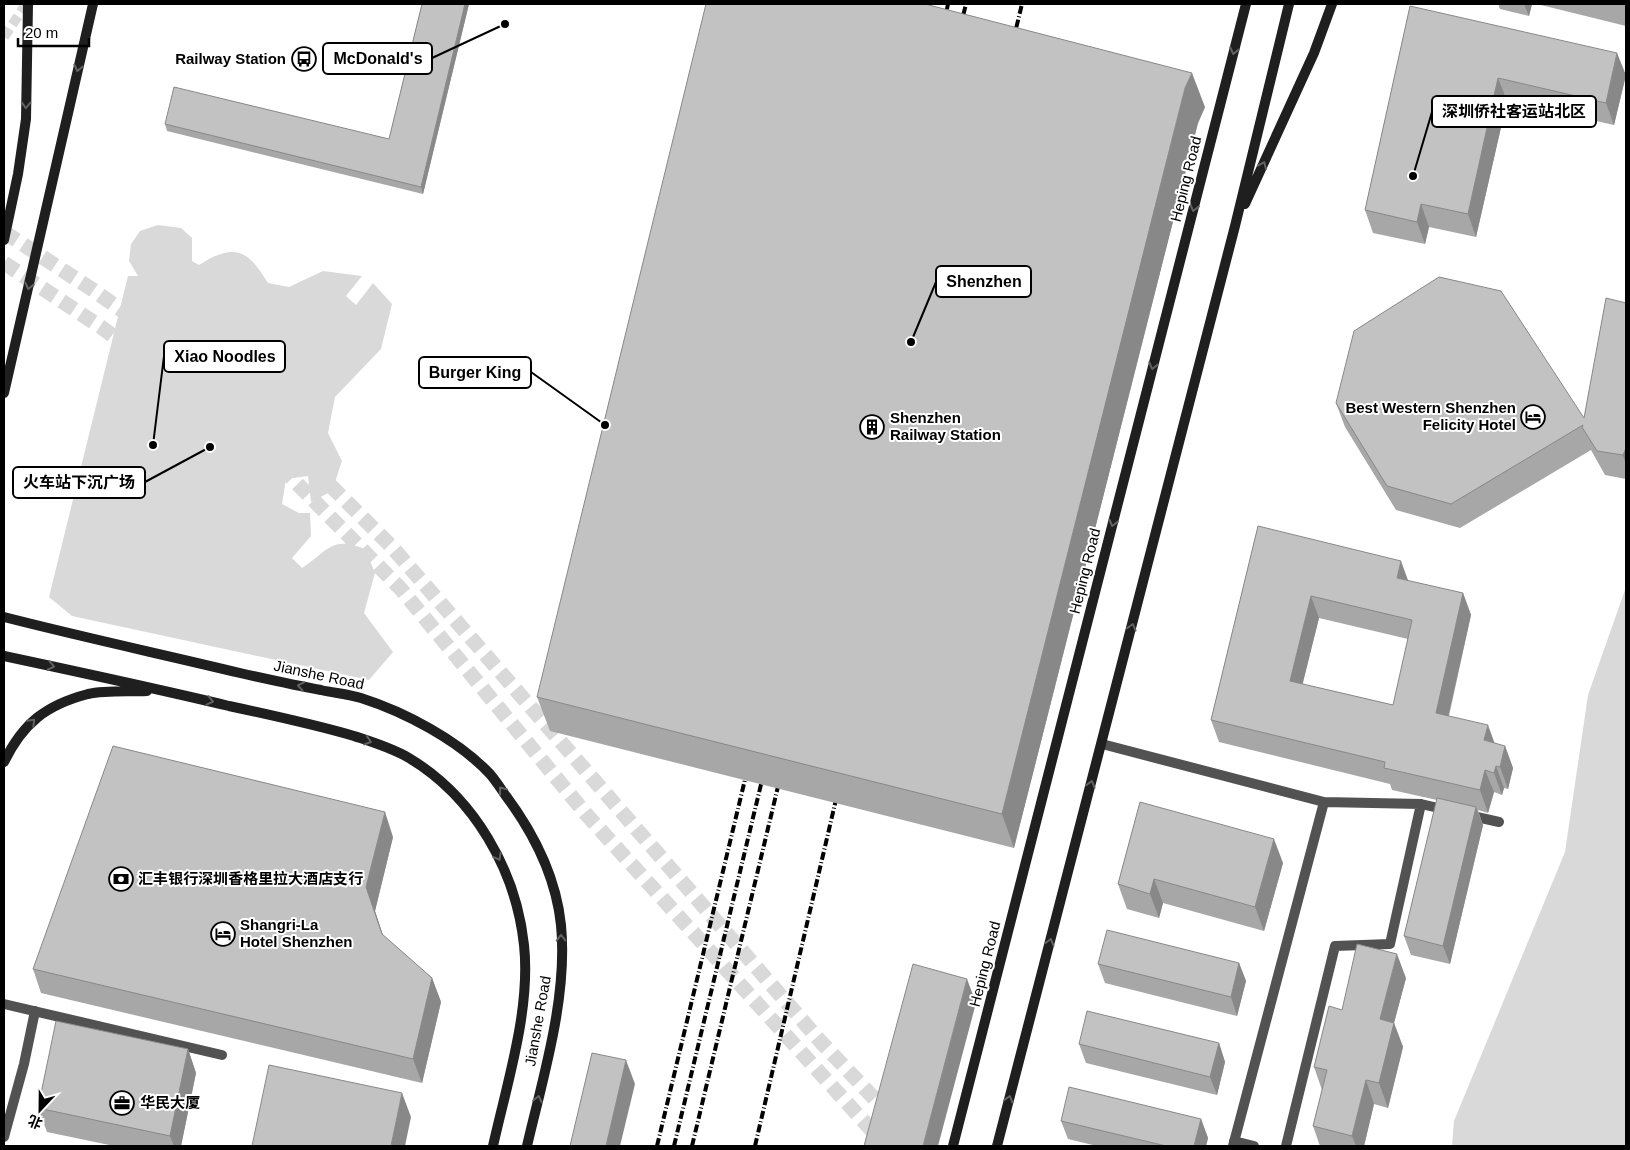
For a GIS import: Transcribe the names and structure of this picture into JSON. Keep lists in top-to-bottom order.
{
  "streets": {
    "main road": ["Heping Road", "Jianshe Road"]
  },
  "places": {
    "other": [
      "McDonald's",
      "深圳侨社客运站北区",
      "Shenzhen",
      "Burger King",
      "Xiao Noodles",
      "火车站下沉广场"
    ],
    "bus stop": ["Railway Station"],
    "hotel": ["Best Western Shenzhen Felicity Hotel", "Shangri-La Hotel Shenzhen"],
    "building": ["Shenzhen Railway Station"],
    "bank": ["汇丰银行深圳香格里拉大酒店支行"],
    "office": ["华民大厦"]
  },
  "scale_bar": "20 m",
  "north": "bottom"
}
